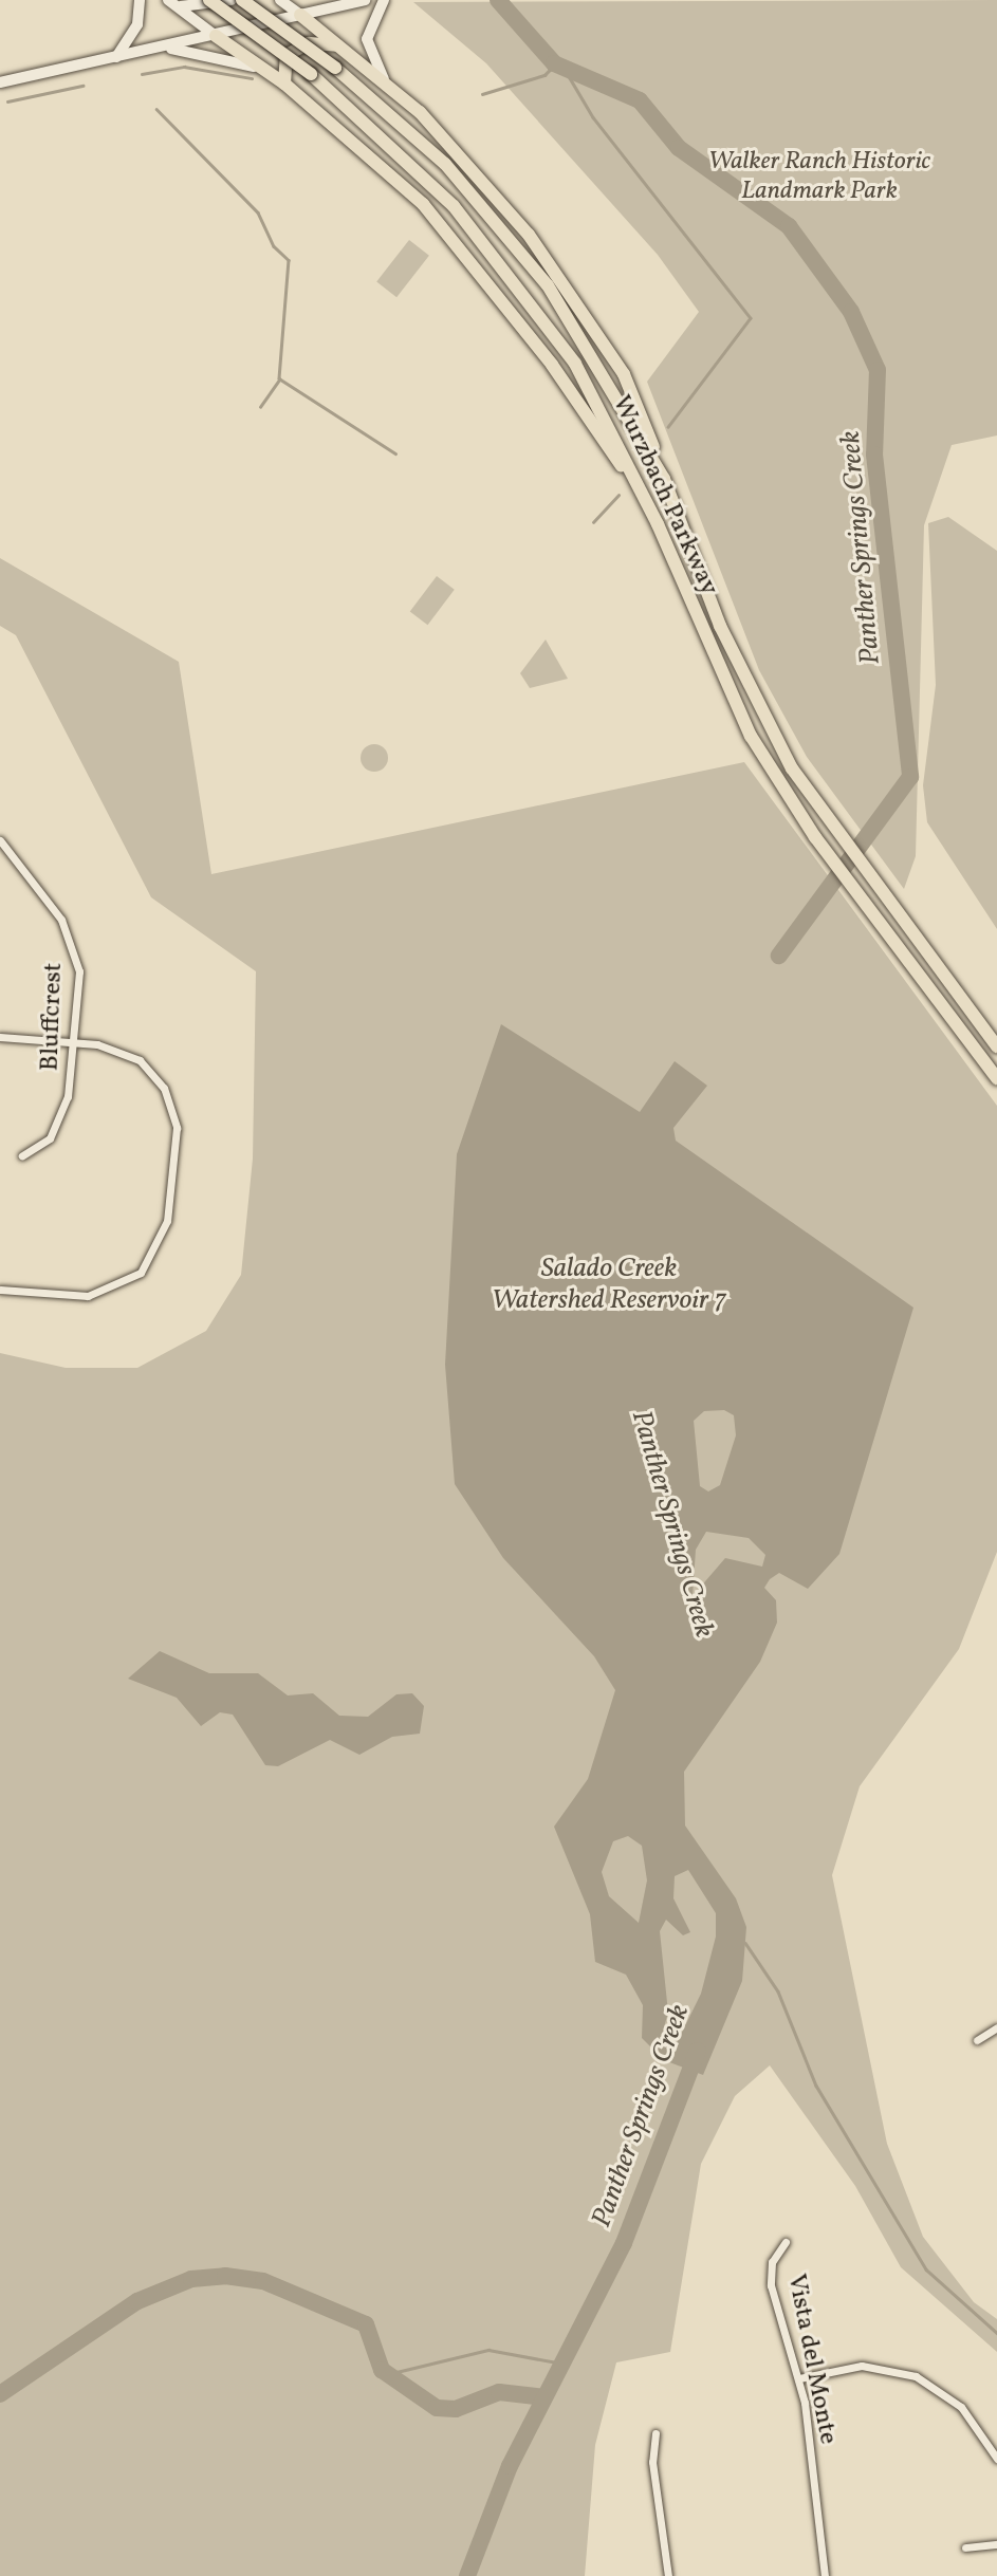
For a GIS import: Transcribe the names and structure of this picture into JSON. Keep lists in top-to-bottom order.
{
  "streets": {
    "highway": ["Wurzbach Parkway"],
    "street": ["Bluffcrest", "Vista del Monte"]
  },
  "water": ["Panther Springs Creek", "Salado Creek Watershed Reservoir 7"],
  "parks": ["Walker Ranch Historic Landmark Park"]
}
